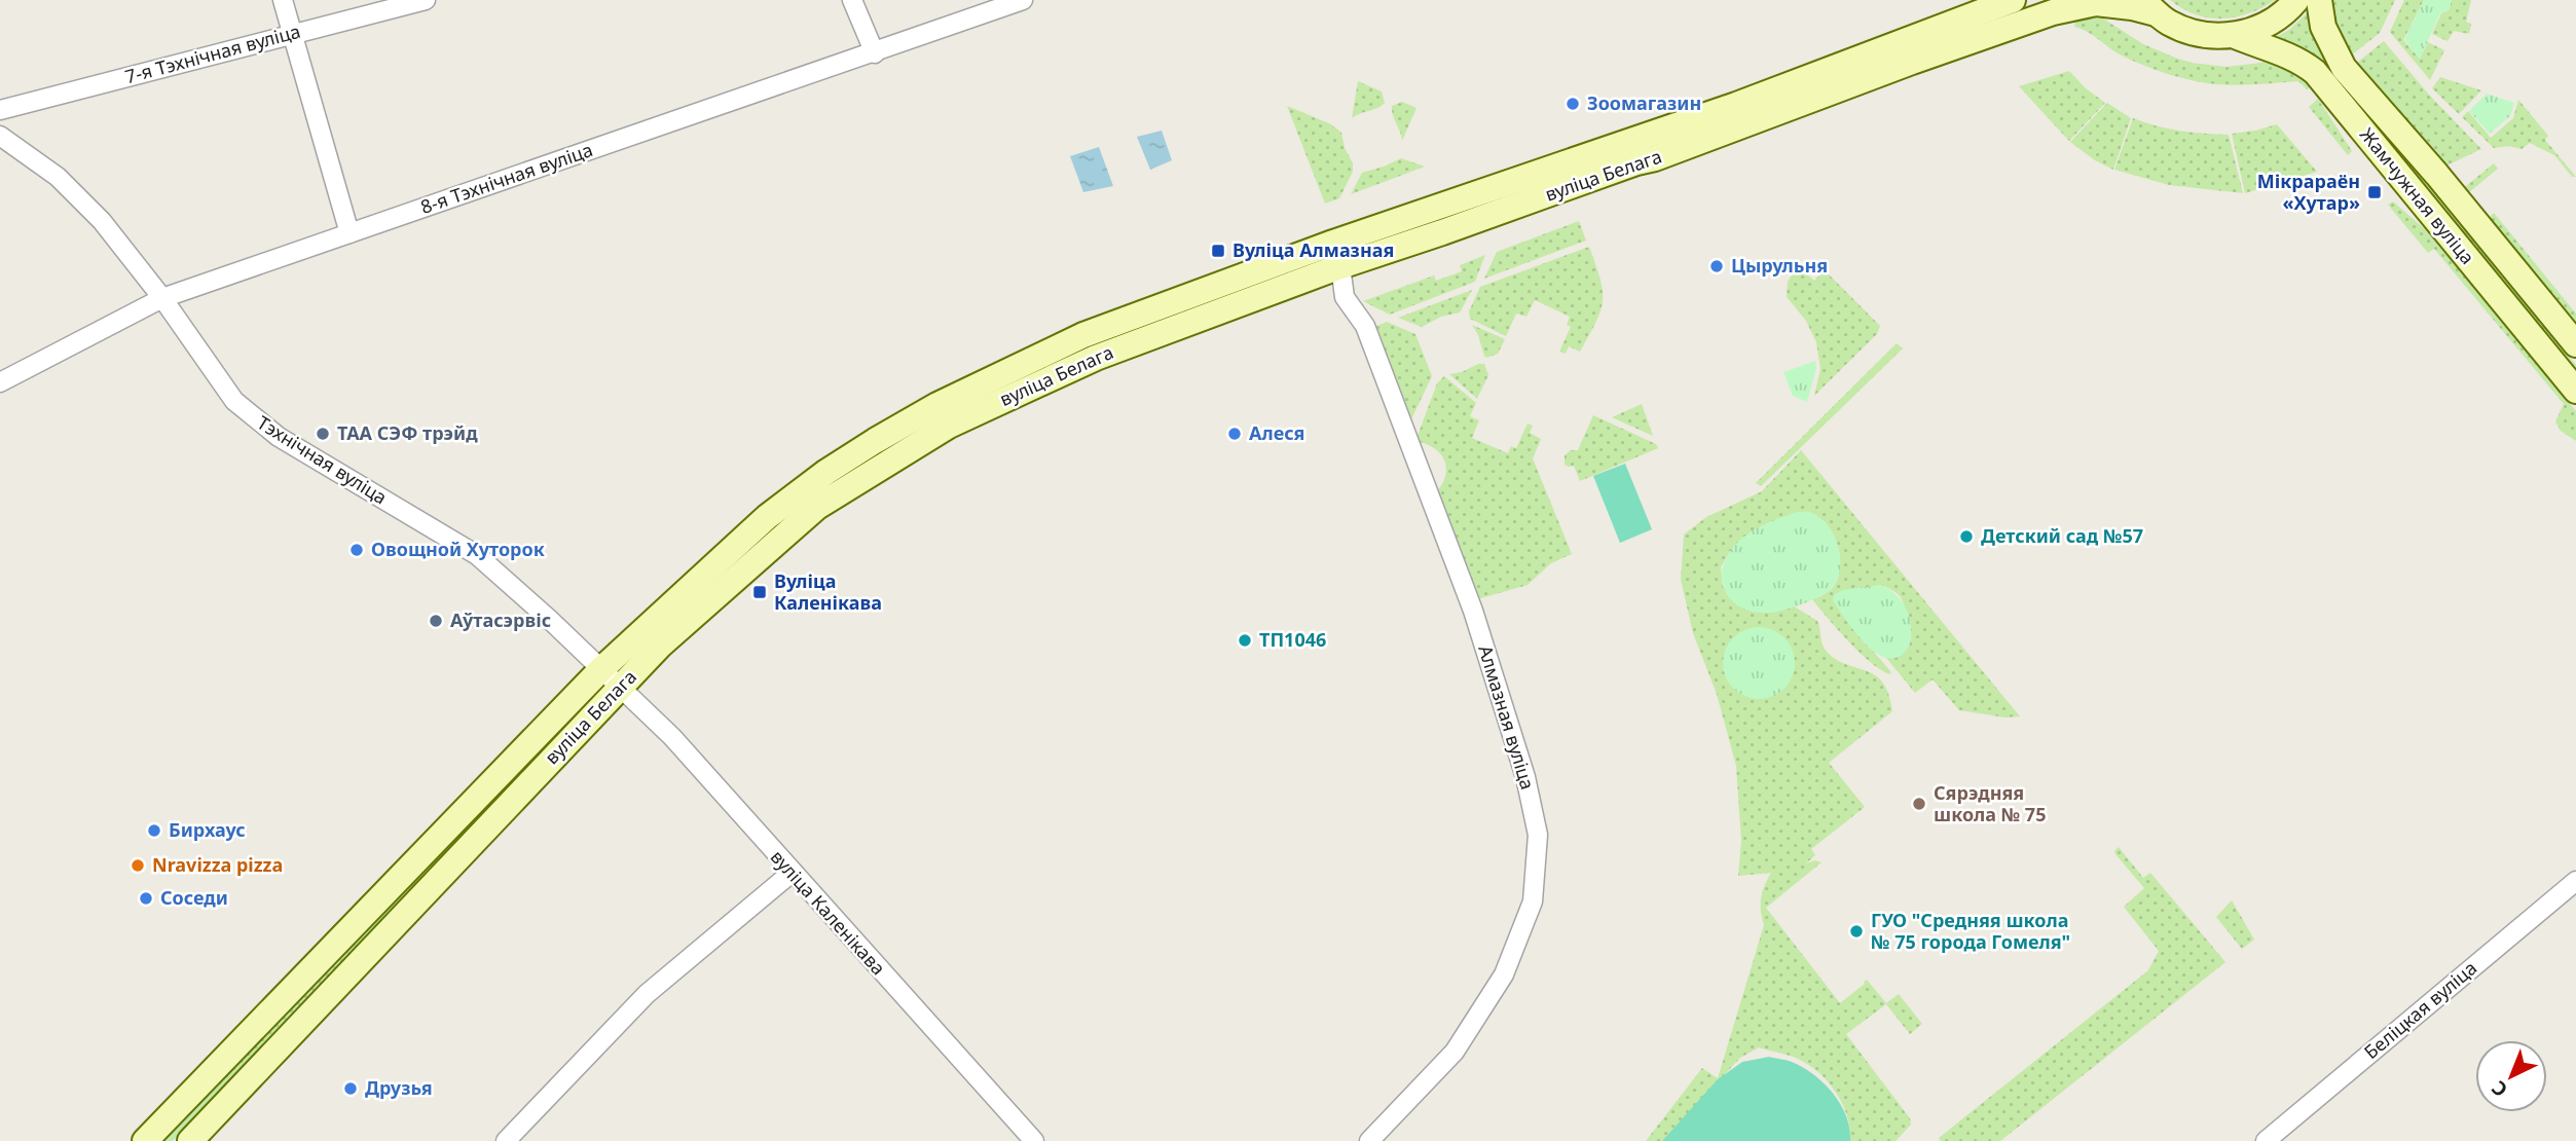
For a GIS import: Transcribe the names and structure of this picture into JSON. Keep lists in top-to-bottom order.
{
  "streets": {
    "street": [
      "7-я Тэхнічная вуліца",
      "вуліца Белага",
      "8-я Тэхнічная вуліца",
      "Жамчужная вуліца",
      "Тэхнічная вуліца",
      "Алмазная вуліца",
      "вуліца Каленікава",
      "Беліцкая вуліца"
    ]
  },
  "crossings": [
    ["вуліца Белага", "Жамчужная вуліца"],
    ["вуліца Белага", "Тэхнічная вуліца"],
    ["вуліца Белага", "Алмазная вуліца"],
    ["вуліца Белага", "вуліца Каленікава"],
    ["8-я Тэхнічная вуліца", "Тэхнічная вуліца"],
    ["Тэхнічная вуліца", "вуліца Каленікава"]
  ],
  "places": {
    "other": [
      "Зоомагазин",
      "Цырульня",
      "ТАА СЭФ трэйд",
      "Алеся",
      "Детский сад №57",
      "Овощной Хуторок",
      "Аўтасэрвіс",
      "ТП1046",
      "Сярэдняя школа № 75",
      "Бирхаус",
      "Nravizza pizza",
      "Соседи",
      "ГУО \"Средняя школа № 75 города Гомеля\"",
      "Друзья"
    ],
    "transit": ["Мікрараён «Хутар»", "Вуліца Алмазная", "Вуліца Каленікава"]
  },
  "north": "bottom left"
}
